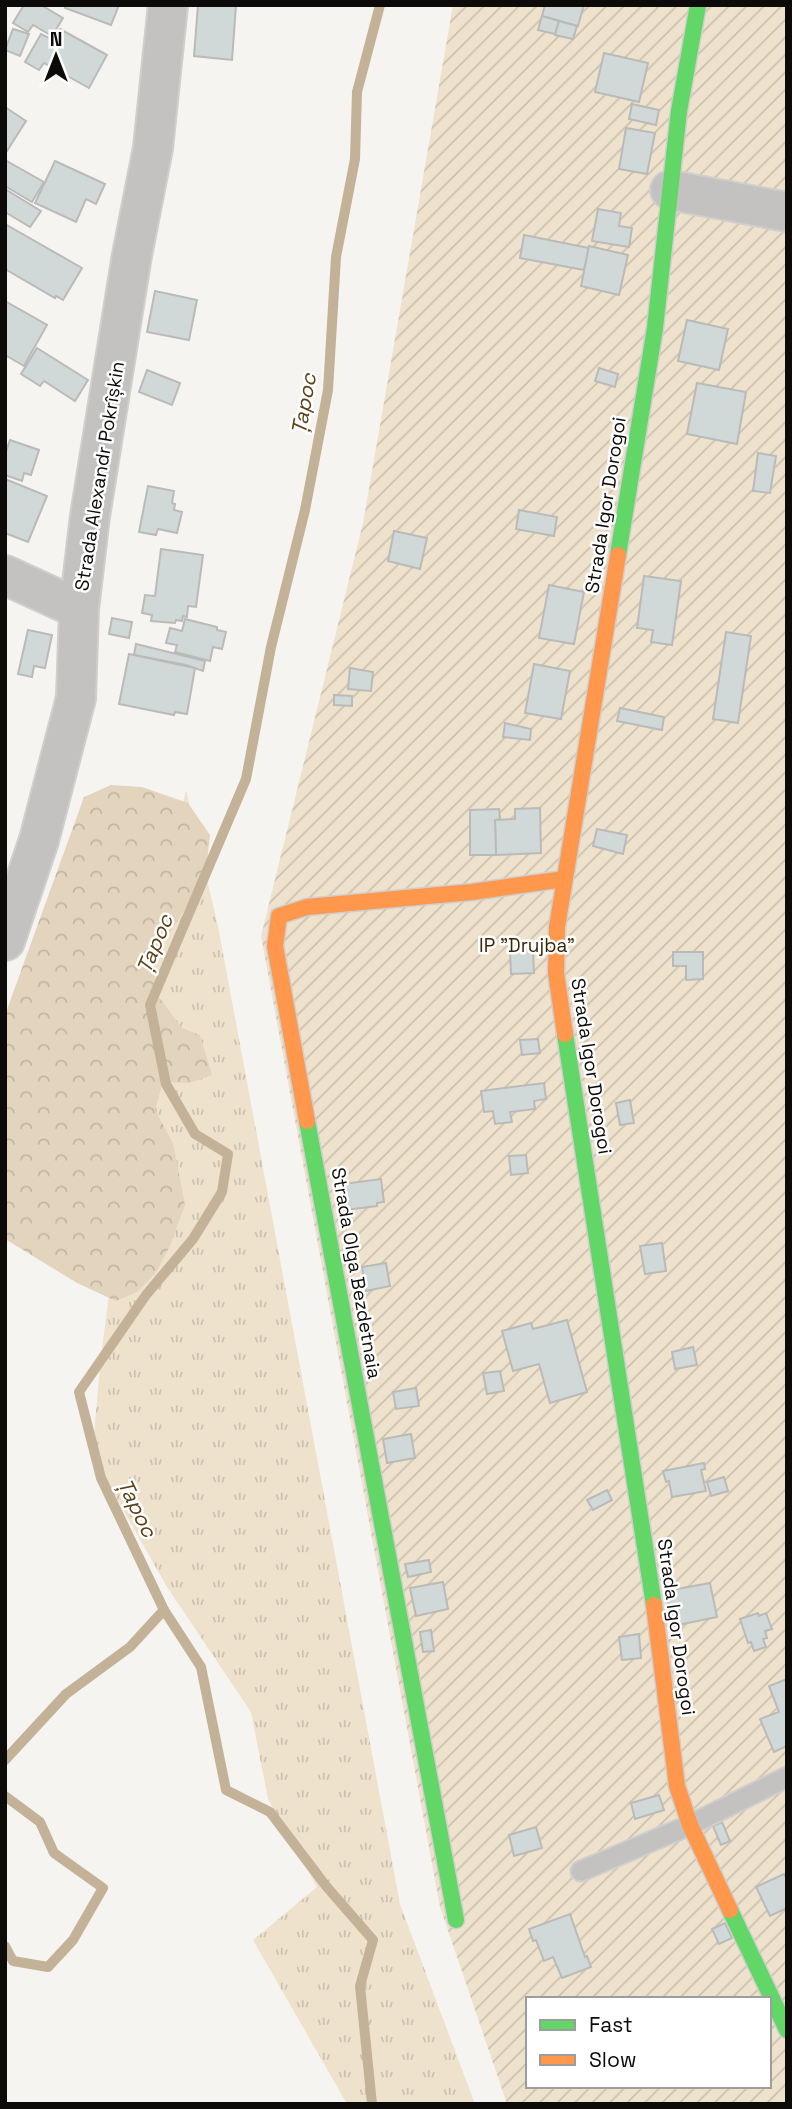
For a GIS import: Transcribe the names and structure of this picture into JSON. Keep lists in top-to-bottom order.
{
  "streets": {
    "street": ["Strada Alexandr Pokrîșkin", "Strada Igor Dorogoi", "Strada Olga Bezdetnaia"]
  },
  "crossings": [
    ["Strada Igor Dorogoi", "Strada Olga Bezdetnaia"]
  ],
  "water": ["Țapoc"],
  "parks": ["IP \"Drujba\""],
  "legend": ["Fast", "Slow"],
  "north": "top"
}
